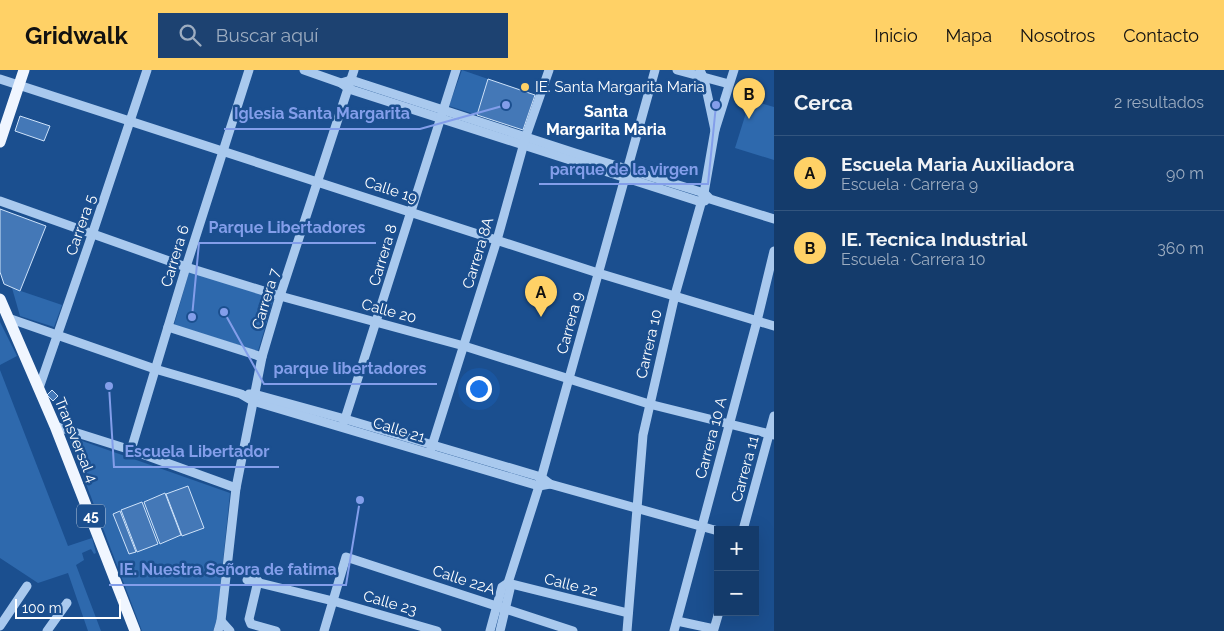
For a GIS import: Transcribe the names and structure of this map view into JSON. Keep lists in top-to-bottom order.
{
  "streets": {
    "main road": ["Transversal 4", "45"],
    "street": [
      "Calle 19",
      "Carrera 5",
      "Carrera 8A",
      "Carrera 8",
      "Carrera 6",
      "Carrera 7",
      "Calle 20",
      "Carrera 9",
      "Carrera 10",
      "Calle 21",
      "Carrera 10 A",
      "Carrera 11",
      "Calle 22A",
      "Calle 22",
      "Calle 23"
    ]
  },
  "crossings": [
    ["Calle 19", "Carrera 5"],
    ["Calle 19", "Carrera 8A"],
    ["Calle 19", "Carrera 8"],
    ["Calle 19", "Carrera 6"],
    ["Calle 19", "Carrera 7"],
    ["Calle 19", "Carrera 9"],
    ["Calle 19", "Carrera 10"],
    ["Calle 19", "Carrera 10 A"],
    ["Carrera 5", "Calle 20"],
    ["Carrera 5", "Calle 21"],
    ["Carrera 5", "Transversal 4"],
    ["Carrera 8A", "Calle 20"],
    ["Carrera 8A", "Calle 21"],
    ["Carrera 8", "Calle 20"],
    ["Carrera 8", "Calle 21"],
    ["Carrera 6", "Calle 20"],
    ["Carrera 6", "Calle 21"],
    ["Carrera 7", "Calle 20"],
    ["Carrera 7", "Calle 21"],
    ["Calle 20", "Carrera 9"],
    ["Calle 20", "Carrera 10"],
    ["Calle 20", "Carrera 10 A"],
    ["Calle 20", "Carrera 11"],
    ["Carrera 9", "Calle 21"],
    ["Carrera 9", "Calle 22A"],
    ["Carrera 9", "Calle 22"],
    ["Carrera 10", "Calle 21"],
    ["Carrera 10", "Calle 22"],
    ["Calle 21", "Carrera 10 A"],
    ["Calle 21", "Transversal 4"],
    ["Calle 21", "45"],
    ["Transversal 4", "45"],
    ["Calle 22A", "Calle 23"]
  ],
  "districts": ["Santa Margarita Maria"],
  "places": [
    "IE. Santa Margarita Maria",
    "Iglesia Santa Margarita",
    "parque de la virgen",
    "parque libertadores",
    "Parque Libertadores",
    "Escuela Libertador",
    "IE. Nuestra Señora de fatima"
  ],
  "scale_bar": "100 m",
  "page": {
    "header": "Gridwalk",
    "search": "Buscar aquí",
    "nav": [
      "Inicio",
      "Mapa",
      "Nosotros",
      "Contacto"
    ],
    "heading": ["Cerca", "2 resultados"],
    "pins": ["B", "A"],
    "list": [
      {
        "mark": "A",
        "name": "Escuela Maria Auxiliadora",
        "note": "Escuela · Carrera 9",
        "value": "90 m"
      },
      {
        "mark": "B",
        "name": "IE. Tecnica Industrial",
        "note": "Escuela · Carrera 10",
        "value": "360 m"
      }
    ],
    "map_buttons": ["+", "−"],
    "scale": "100 m"
  }
}
